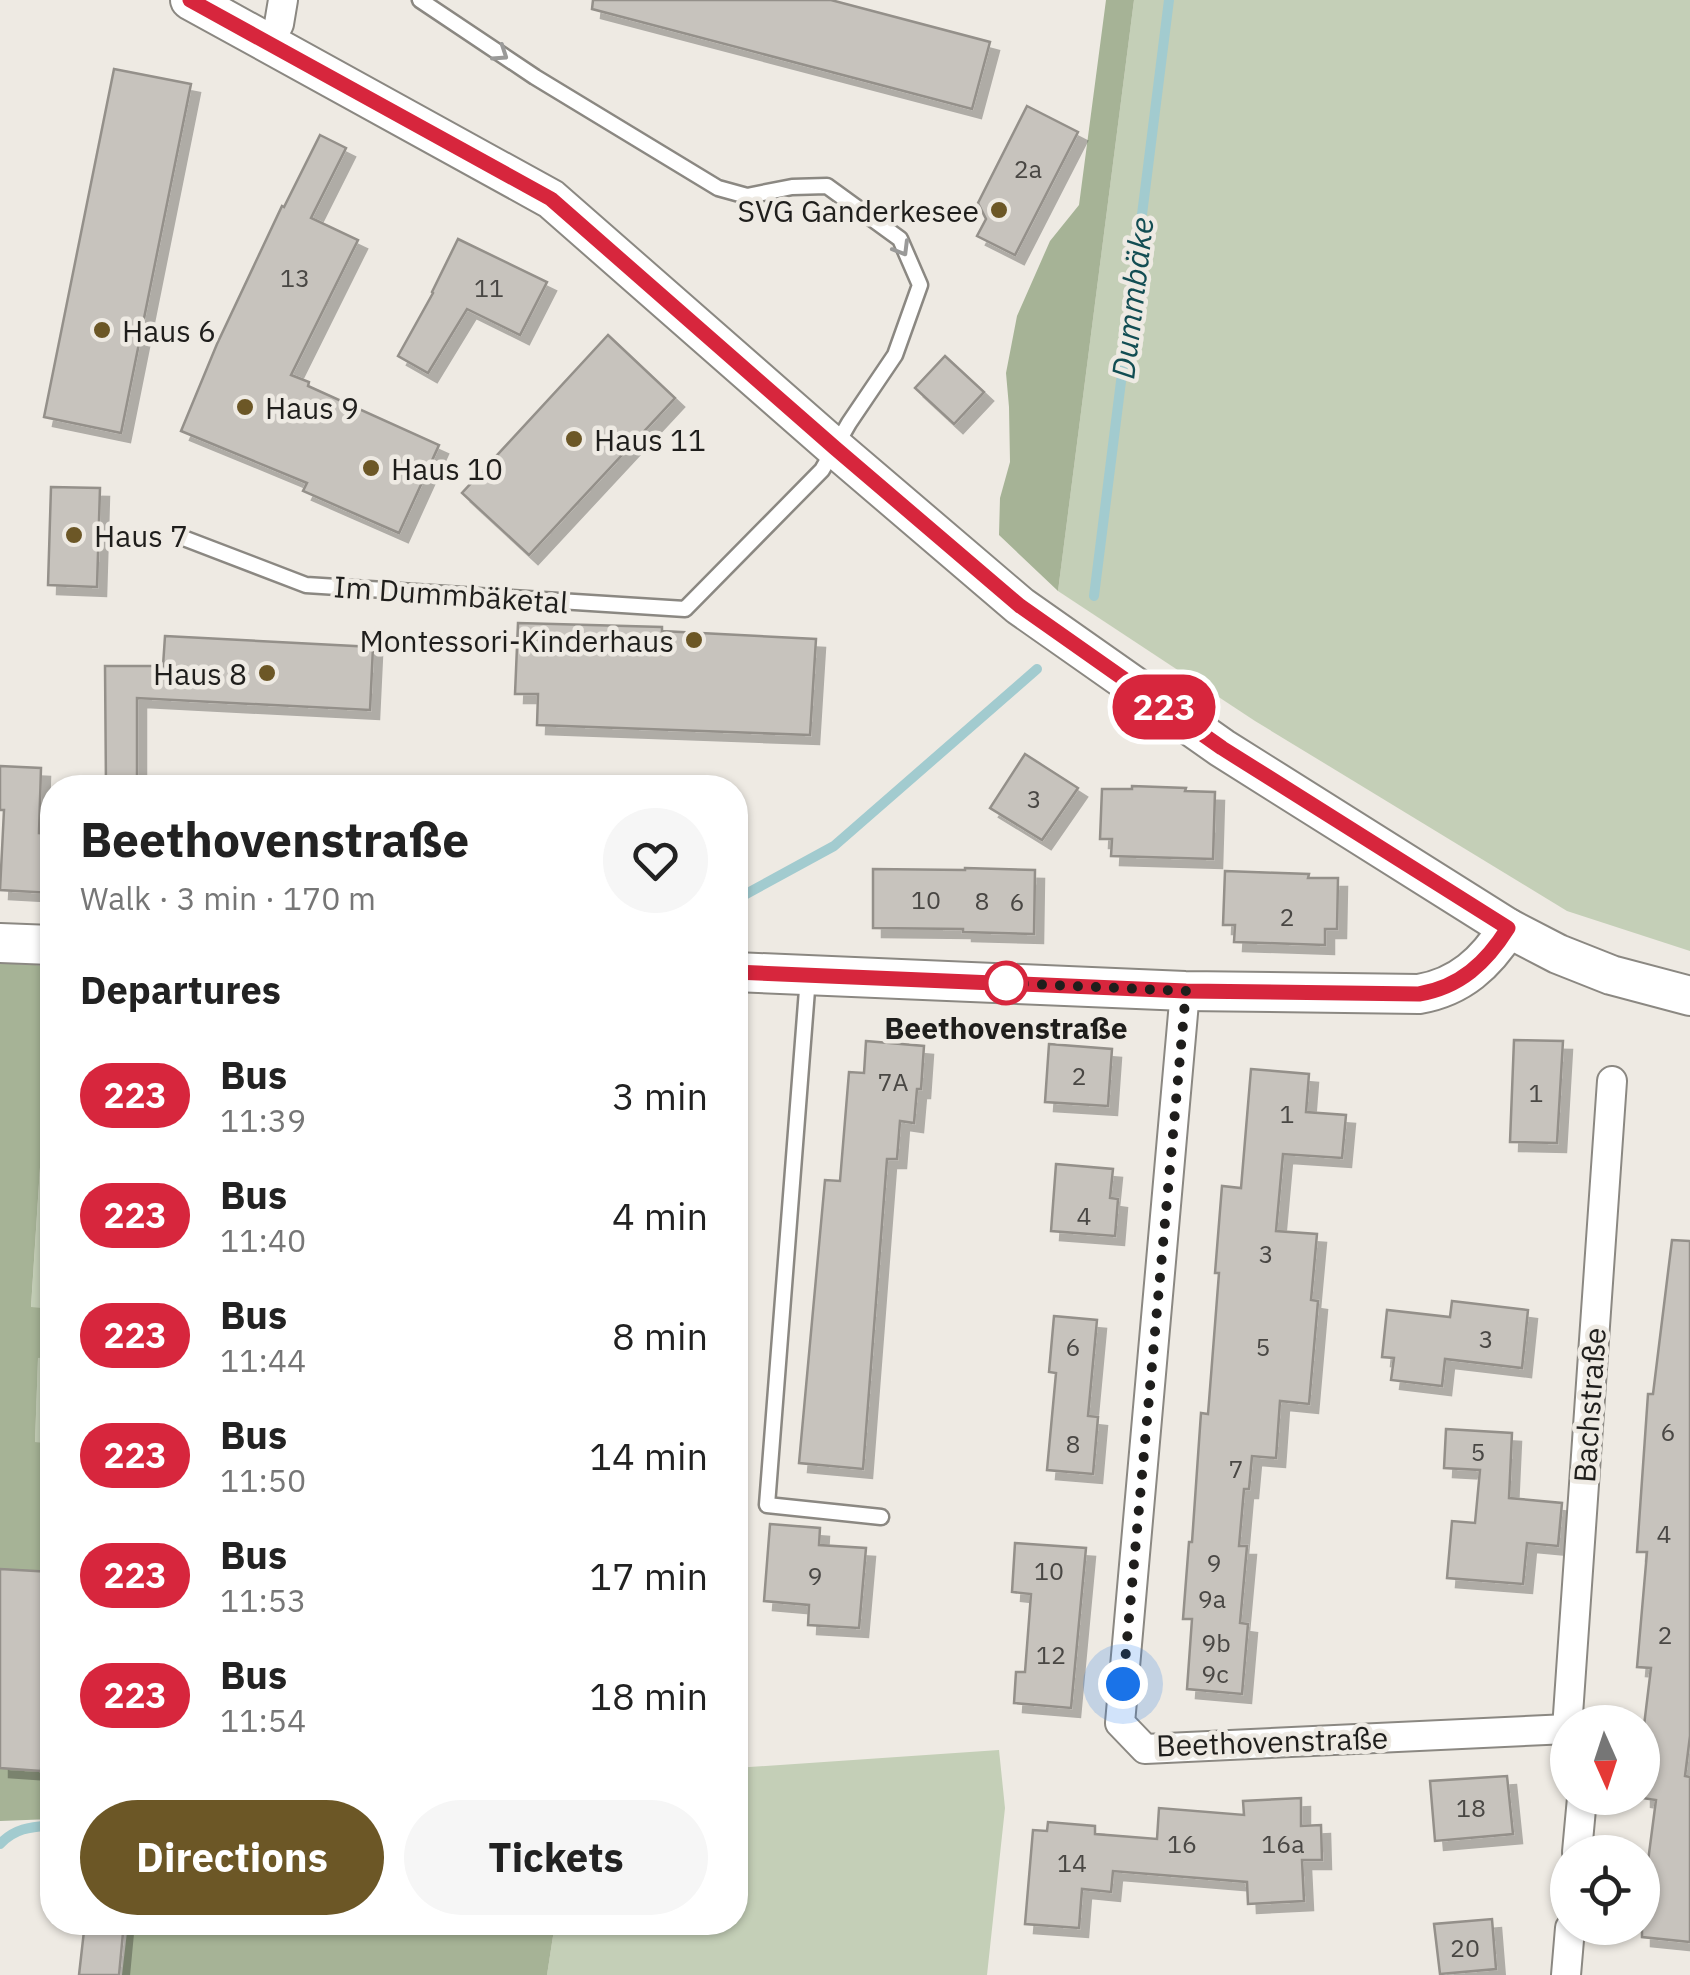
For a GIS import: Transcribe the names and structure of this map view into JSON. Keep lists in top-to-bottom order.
{
  "streets": {
    "street": ["Bachstraße", "Beethovenstraße"],
    "lane": ["Im Dummbäketal"]
  },
  "water": ["Dummbäke"],
  "places": [
    "SVG Ganderkesee",
    "Haus 6",
    "Haus 9",
    "Haus 11",
    "Haus 10",
    "Haus 7",
    "Montessori-Kinderhaus",
    "Haus 8",
    "Beethovenstraße"
  ],
  "lines": ["bus line 223"],
  "house_numbers": [
    "2a",
    "13",
    "11",
    "3",
    "10",
    "8",
    "6",
    "2",
    "2",
    "7A",
    "1",
    "1",
    "4",
    "3",
    "3",
    "6",
    "5",
    "6",
    "8",
    "5",
    "7",
    "4",
    "9",
    "10",
    "9",
    "9a",
    "2",
    "9b",
    "12",
    "9c",
    "18",
    "16",
    "16a",
    "14",
    "20"
  ],
  "north": "bottom",
  "page": {
    "on_map": "223",
    "heading": [
      ["Beethovenstraße", "Walk · 3 min · 170 m"],
      "Departures"
    ],
    "list": [
      {
        "mark": "223",
        "name": "Bus",
        "note": "11:39",
        "value": "3 min"
      },
      {
        "mark": "223",
        "name": "Bus",
        "note": "11:40",
        "value": "4 min"
      },
      {
        "mark": "223",
        "name": "Bus",
        "note": "11:44",
        "value": "8 min"
      },
      {
        "mark": "223",
        "name": "Bus",
        "note": "11:50",
        "value": "14 min"
      },
      {
        "mark": "223",
        "name": "Bus",
        "note": "11:53",
        "value": "17 min"
      },
      {
        "mark": "223",
        "name": "Bus",
        "note": "11:54",
        "value": "18 min"
      }
    ],
    "buttons": ["Directions", "Tickets"]
  }
}
